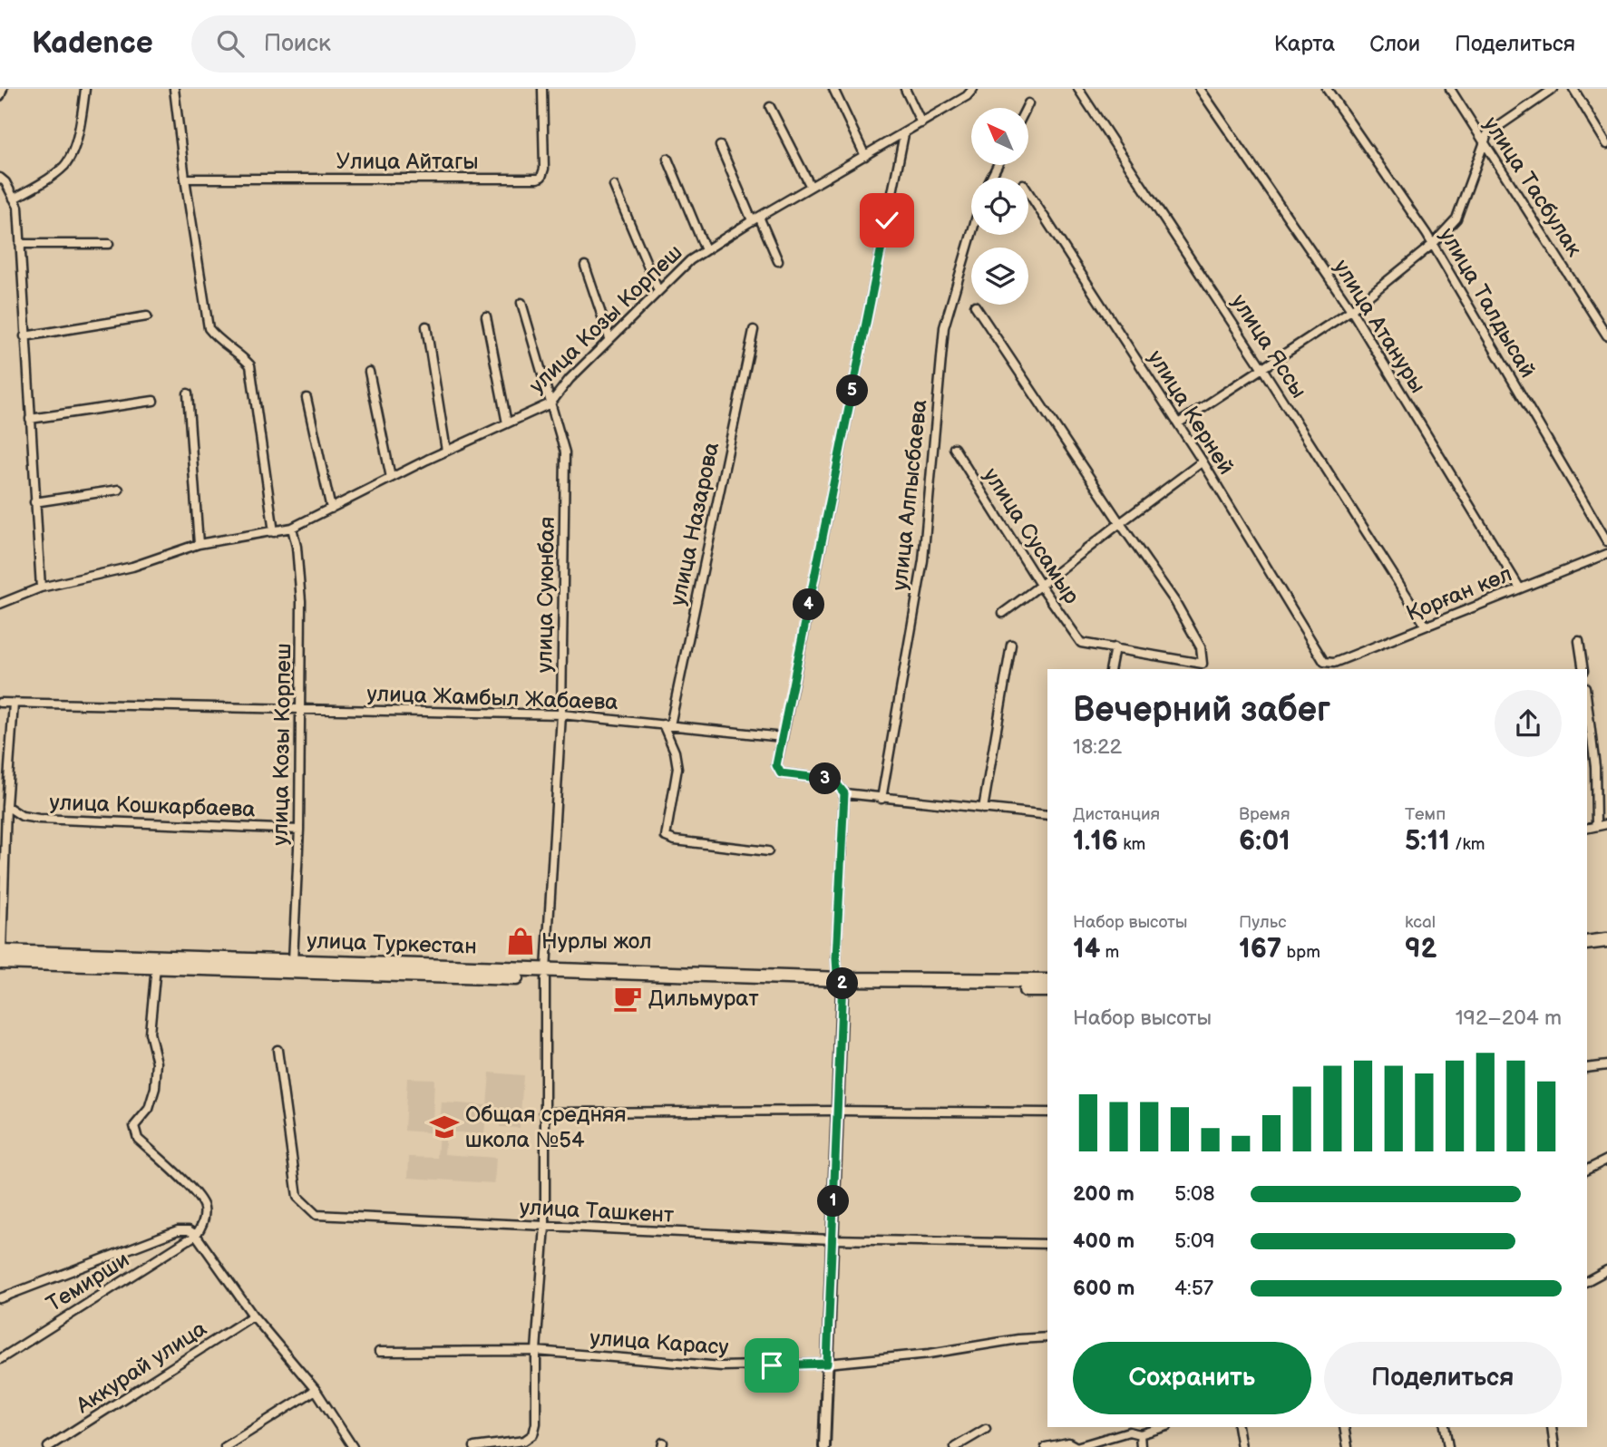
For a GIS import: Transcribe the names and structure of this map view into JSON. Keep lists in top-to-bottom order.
{
  "streets": {
    "highway": ["улица Туркестан"],
    "street": [
      "Улица Айтагы",
      "улица Тасбулак",
      "улица Талдысай",
      "улица Козы Корпеш",
      "улица Атануры",
      "улица Яссы",
      "улица Керней",
      "улица Алпысбаева",
      "улица Назарова",
      "улица Сусамыр",
      "Қорған көл",
      "улица Суюнбая",
      "улица Жамбыл Жабаева",
      "улица Кошкарбаева",
      "улица Ташкент",
      "Темирши",
      "улица Карасу",
      "Аккурай улица"
    ]
  },
  "crossings": [
    ["улица Козы Корпеш", "улица Суюнбая"],
    ["улица Козы Корпеш", "улица Жамбыл Жабаева"],
    ["улица Козы Корпеш", "улица Кошкарбаева"],
    ["улица Козы Корпеш", "улица Туркестан"],
    ["улица Атануры", "Қорған көл"],
    ["улица Яссы", "Қорған көл"],
    ["улица Керней", "Қорған көл"],
    ["улица Назарова", "улица Жамбыл Жабаева"],
    ["улица Суюнбая", "улица Жамбыл Жабаева"],
    ["улица Суюнбая", "улица Туркестан"],
    ["улица Суюнбая", "улица Ташкент"],
    ["улица Суюнбая", "улица Карасу"]
  ],
  "places": {
    "shop": ["Нурлы жол"],
    "cafe": ["Дильмурат"],
    "school or university": ["Общая средняя школа №54"]
  },
  "north": "top left",
  "page": {
    "header": "Kadence",
    "search": "Поиск",
    "nav": ["Карта", "Слои", "Поделиться"],
    "pins": [
      "5",
      "4",
      "3",
      "2",
      "1"
    ],
    "heading": ["Вечерний забег", "18:22"],
    "stats": [
      ["Дистанция", "1.16 km"],
      ["Время", "6:01"],
      ["Темп", "5:11 /km"],
      ["Набор высоты", "14 m"],
      ["Пульс", "167 bpm"],
      ["kcal", "92"]
    ],
    "chart": ["Набор высоты", "192–204 m"],
    "list": [
      {
        "name": "200 m",
        "note": "5:08"
      },
      {
        "name": "400 m",
        "note": "5:09"
      },
      {
        "name": "600 m",
        "note": "4:57"
      }
    ],
    "buttons": ["Сохранить", "Поделиться"]
  }
}
